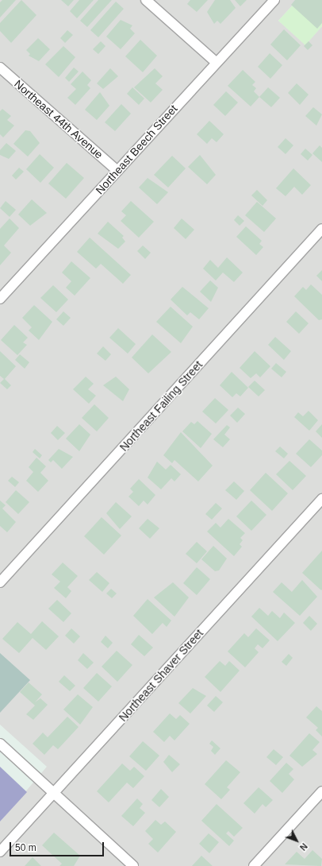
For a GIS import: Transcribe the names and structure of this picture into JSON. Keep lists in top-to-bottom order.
{
  "streets": {
    "street": [
      "Northeast 44th Avenue",
      "Northeast Beech Street",
      "Northeast Failing Street",
      "Northeast Shaver Street"
    ]
  },
  "crossings": [
    ["Northeast 44th Avenue", "Northeast Beech Street"]
  ],
  "scale_bar": "50 m",
  "north": "bottom right"
}
